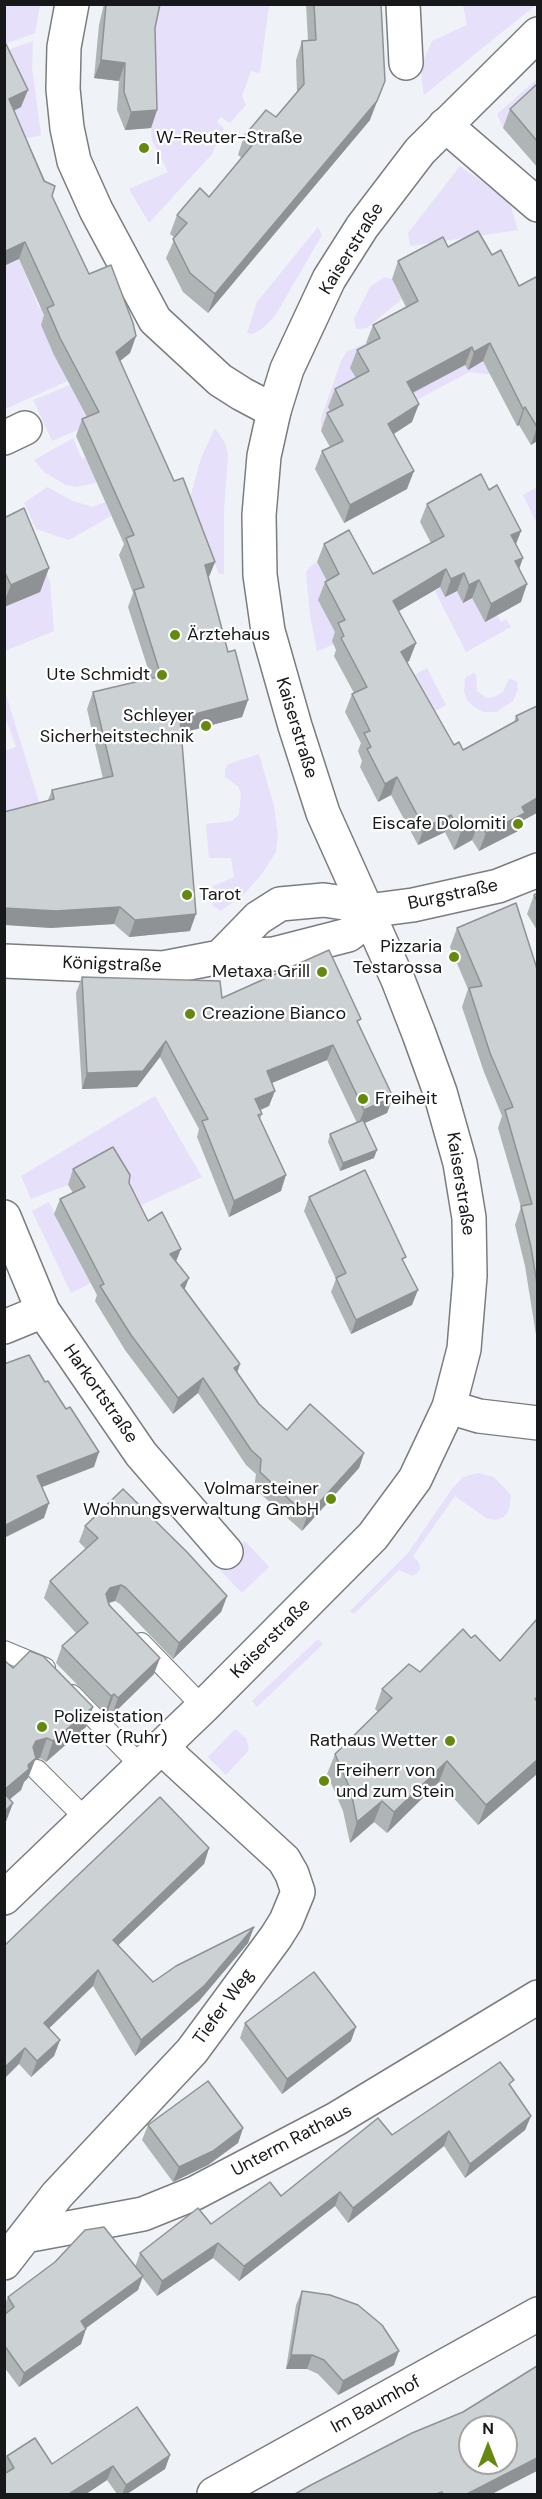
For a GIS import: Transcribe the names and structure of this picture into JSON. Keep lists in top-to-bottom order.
{
  "streets": {
    "street": [
      "Kaiserstraße",
      "Burgstraße",
      "Königstraße",
      "Harkortstraße",
      "Tiefer Weg",
      "Unterm Rathaus",
      "Im Baumhof"
    ]
  },
  "crossings": [
    ["Kaiserstraße", "Burgstraße"],
    ["Kaiserstraße", "Königstraße"],
    ["Kaiserstraße", "Tiefer Weg"],
    ["Burgstraße", "Königstraße"],
    ["Tiefer Weg", "Unterm Rathaus"]
  ],
  "places": [
    "W-Reuter-Straße I",
    "Ärztehaus",
    "Ute Schmidt",
    "Schleyer Sicherheitstechnik",
    "Eiscafe Dolomiti",
    "Tarot",
    "Pizzaria Testarossa",
    "Metaxa Grill",
    "Creazione Bianco",
    "Freiheit",
    "Volmarsteiner Wohnungsverwaltung GmbH",
    "Polizeistation Wetter (Ruhr)",
    "Rathaus Wetter",
    "Freiherr von und zum Stein"
  ],
  "north": "top"
}
